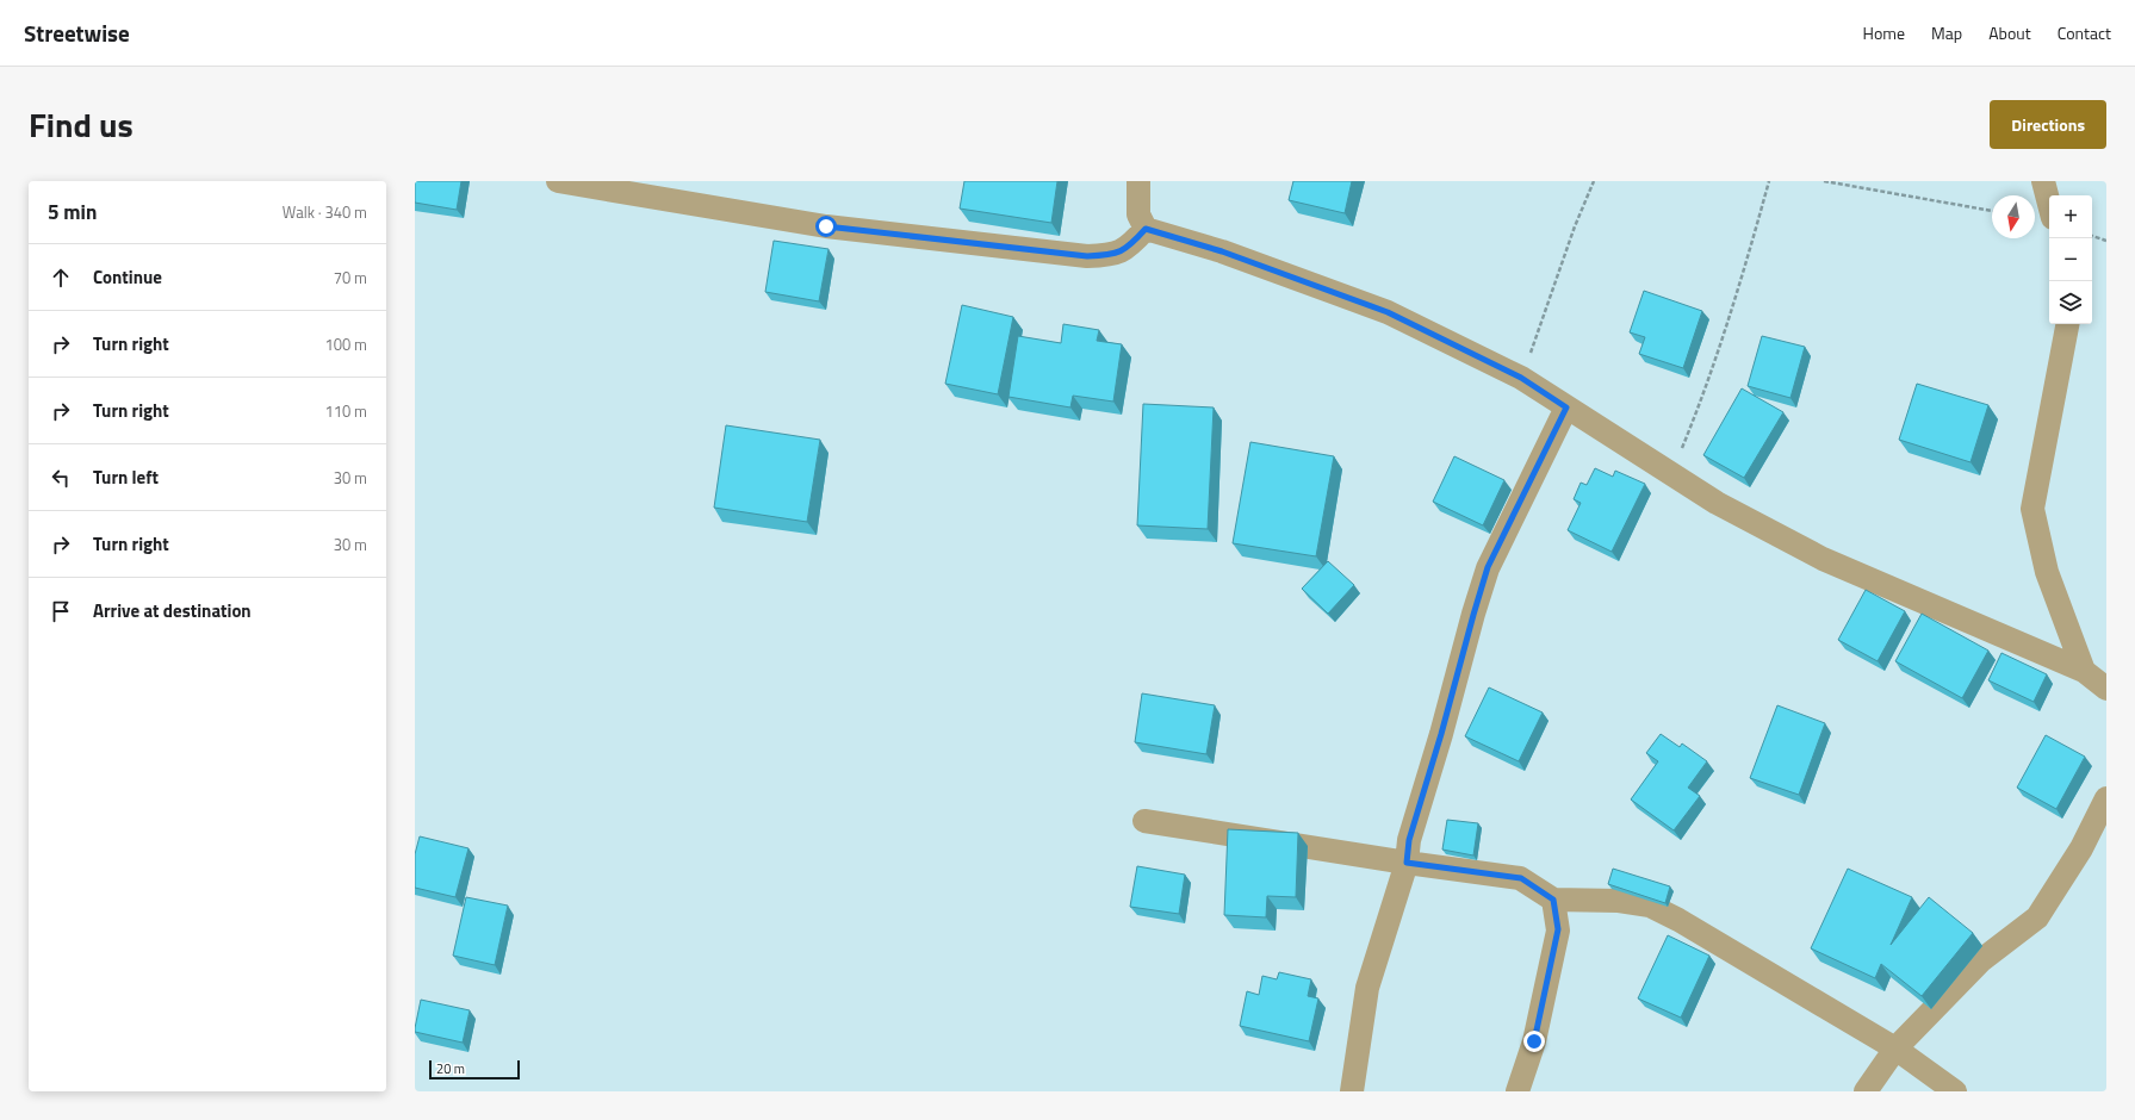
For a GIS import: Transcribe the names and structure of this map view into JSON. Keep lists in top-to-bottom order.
{
  "scale_bar": "20 m",
  "north": "bottom",
  "page": {
    "header": "Streetwise",
    "nav": [
      "Home",
      "Map",
      "About",
      "Contact"
    ],
    "title": "Find us",
    "buttons": "Directions",
    "heading": ["5 min", "Walk · 340 m"],
    "map_buttons": ["+", "−"],
    "list": [
      ["Continue", "70 m"],
      ["Turn right", "100 m"],
      ["Turn right", "110 m"],
      ["Turn left", "30 m"],
      ["Turn right", "30 m"],
      "Arrive at destination"
    ],
    "scale": "20 m"
  }
}
